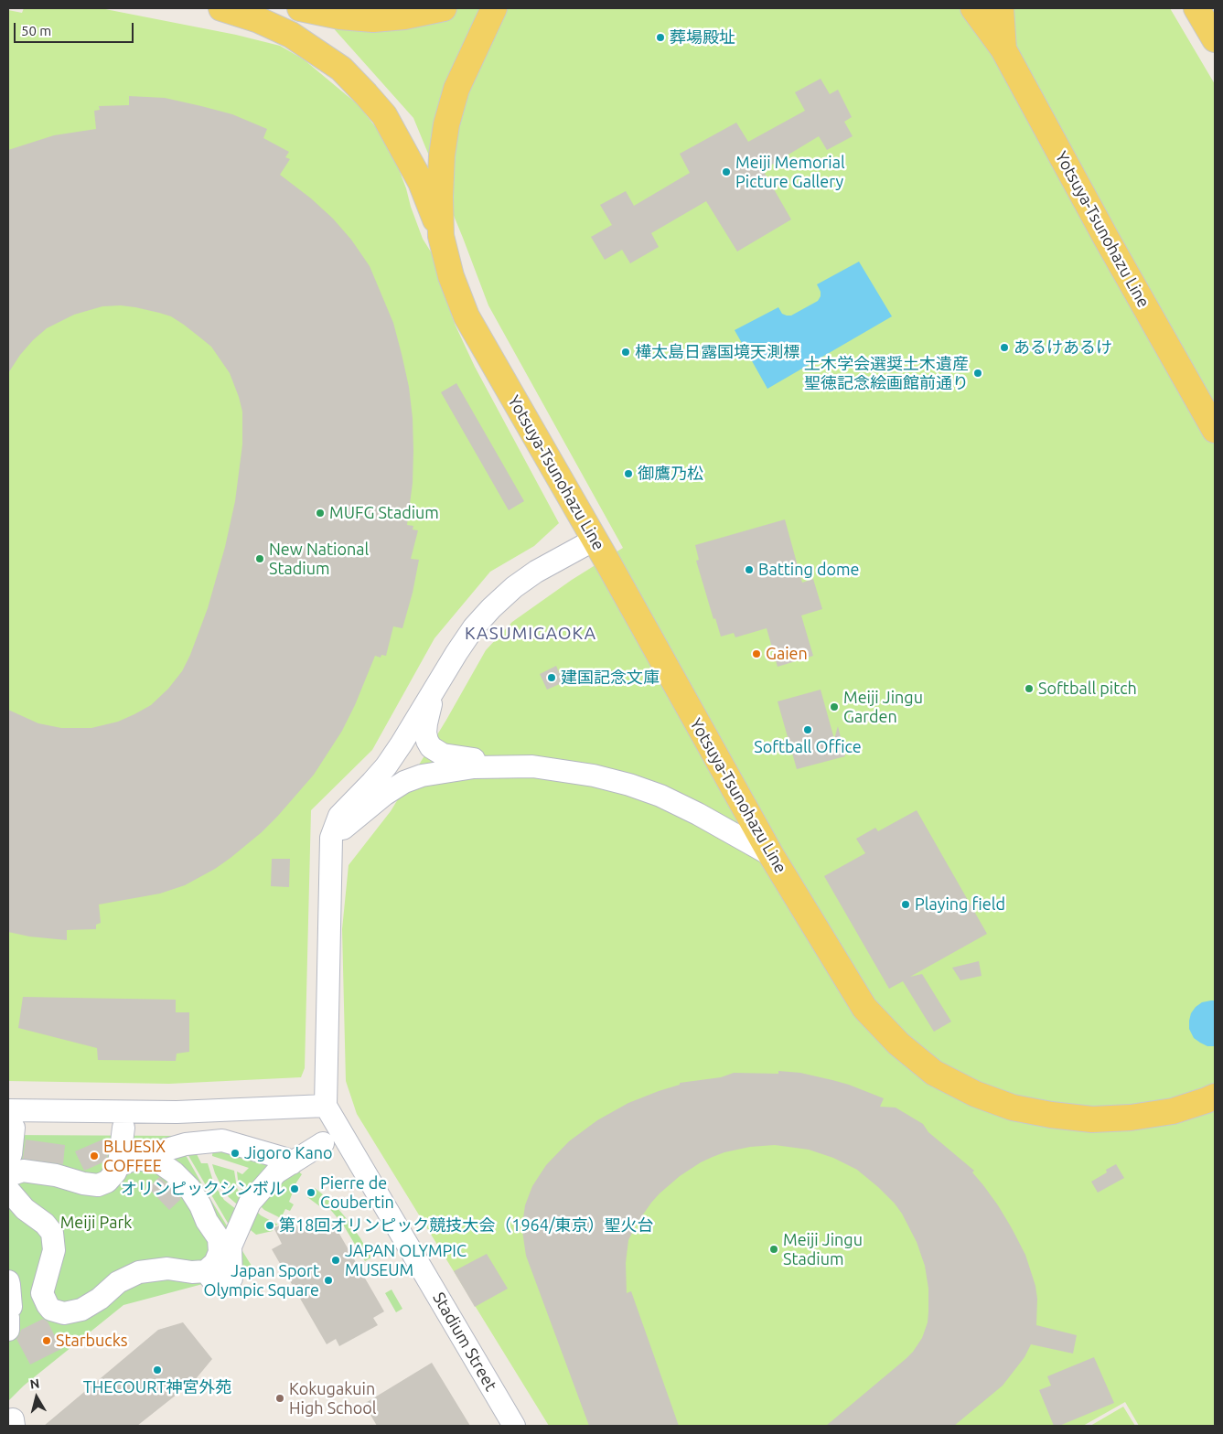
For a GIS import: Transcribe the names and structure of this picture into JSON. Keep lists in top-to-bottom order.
{
  "streets": {
    "main road": ["Yotsuya-Tsunohazu Line"],
    "street": ["Stadium Street"]
  },
  "districts": ["KASUMIGAOKA"],
  "parks": ["Meiji Park"],
  "places": [
    "葬場殿址",
    "Meiji Memorial Picture Gallery",
    "あるけあるけ",
    "樺太島日露国境天測標",
    "土木学会選奨土木遺産 聖徳記念絵画館前通り",
    "御鷹乃松",
    "MUFG Stadium",
    "New National Stadium",
    "Batting dome",
    "Gaien",
    "建国記念文庫",
    "Softball pitch",
    "Meiji Jingu Garden",
    "Softball Office",
    "Playing field",
    "Jigoro Kano",
    "BLUESIX COFFEE",
    "オリンピックシンボル",
    "Pierre de Coubertin",
    "第18回オリンピック競技大会（1964/東京）聖火台",
    "Meiji Jingu Stadium",
    "JAPAN OLYMPIC MUSEUM",
    "Japan Sport Olympic Square",
    "Starbucks",
    "THECOURT神宮外苑",
    "Kokugakuin High School"
  ],
  "scale_bar": "50 m",
  "north": "top"
}
